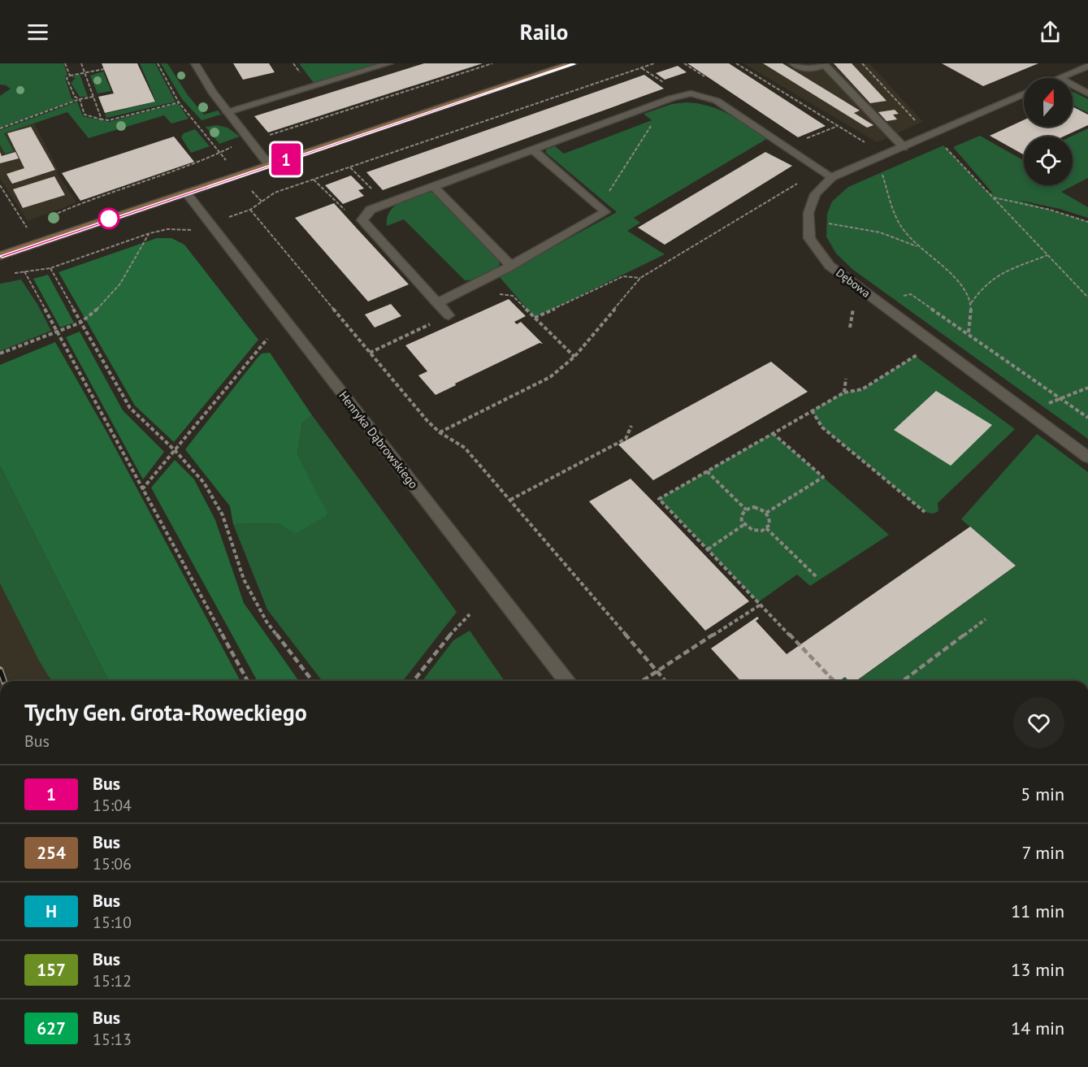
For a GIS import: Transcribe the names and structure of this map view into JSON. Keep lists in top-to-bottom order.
{
  "streets": {
    "street": ["Dębowa", "Henryka Dąbrowskiego"]
  },
  "lines": ["bus line 1"],
  "north": "top",
  "page": {
    "header": "Railo",
    "on_map": "1",
    "heading": ["Tychy Gen. Grota-Roweckiego", "Bus"],
    "list": [
      {
        "mark": "1",
        "name": "Bus",
        "note": "15:04",
        "value": "5 min"
      },
      {
        "mark": "254",
        "name": "Bus",
        "note": "15:06",
        "value": "7 min"
      },
      {
        "mark": "H",
        "name": "Bus",
        "note": "15:10",
        "value": "11 min"
      },
      {
        "mark": "157",
        "name": "Bus",
        "note": "15:12",
        "value": "13 min"
      },
      {
        "mark": "627",
        "name": "Bus",
        "note": "15:13",
        "value": "14 min"
      }
    ]
  }
}
